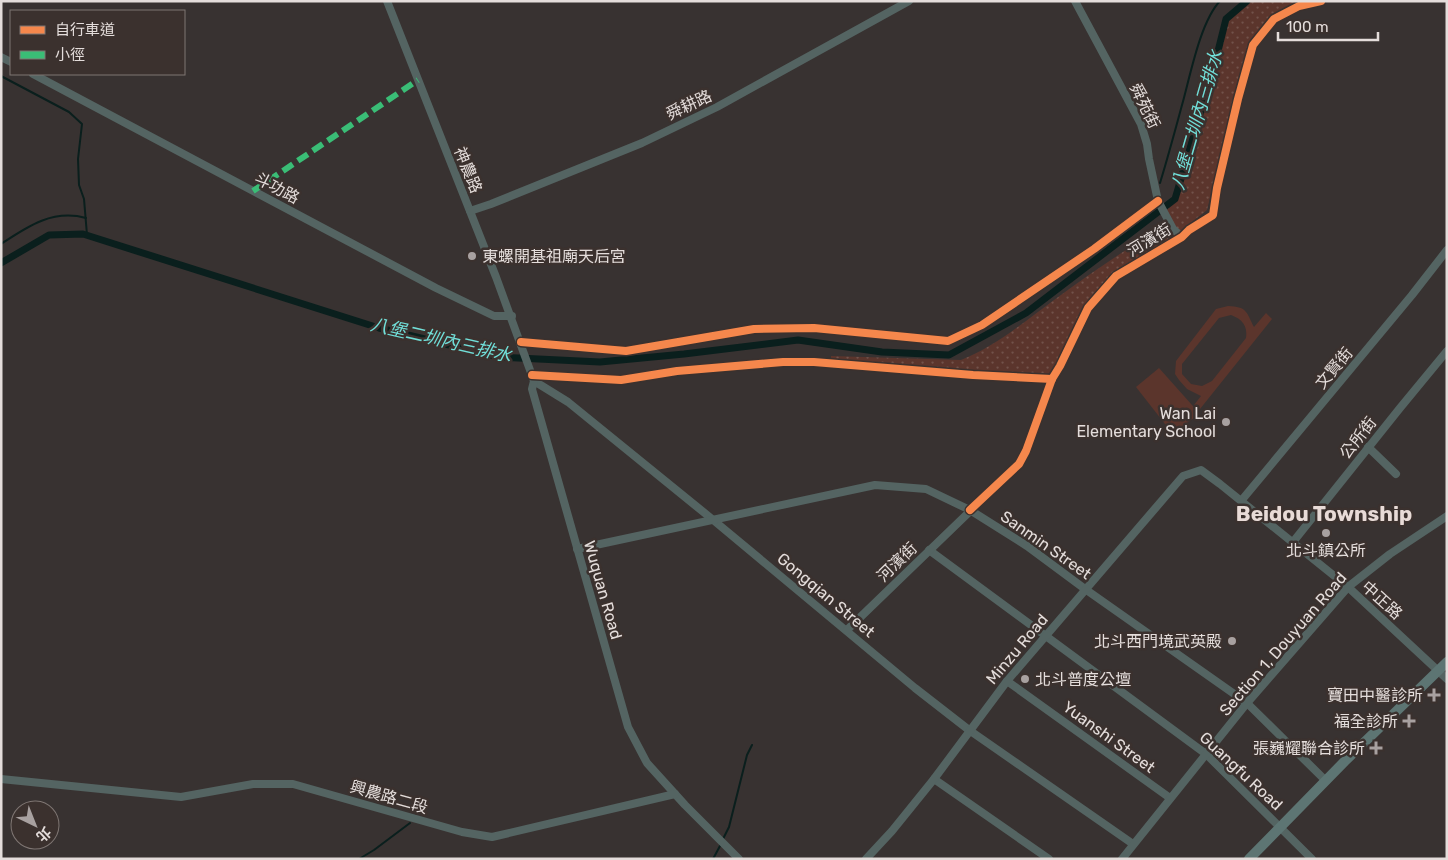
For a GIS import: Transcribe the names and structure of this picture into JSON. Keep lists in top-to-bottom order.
{
  "streets": {
    "street": [
      "舜耕路",
      "舜苑街",
      "神農路",
      "斗功路",
      "河濱街",
      "文賢街",
      "公所街",
      "Sanmin Street",
      "Wuquan Road",
      "Gongqian Street",
      "中正路",
      "Section 1, Douyuan Road",
      "Minzu Road",
      "Yuanshi Street",
      "Guangfu Road",
      "興農路二段"
    ]
  },
  "crossings": [
    ["舜耕路", "神農路"],
    ["舜苑街", "河濱街"],
    ["神農路", "斗功路"],
    ["河濱街", "Sanmin Street"],
    ["河濱街", "Gongqian Street"],
    ["河濱街", "Guangfu Road"],
    ["文賢街", "中正路"],
    ["公所街", "中正路"],
    ["Sanmin Street", "Wuquan Road"],
    ["Sanmin Street", "Gongqian Street"],
    ["Sanmin Street", "Section 1, Douyuan Road"],
    ["Sanmin Street", "Minzu Road"],
    ["Wuquan Road", "Gongqian Street"],
    ["Wuquan Road", "興農路二段"],
    ["Gongqian Street", "Section 1, Douyuan Road"],
    ["Gongqian Street", "Minzu Road"],
    ["中正路", "Section 1, Douyuan Road"],
    ["中正路", "Minzu Road"],
    ["Section 1, Douyuan Road", "Yuanshi Street"],
    ["Section 1, Douyuan Road", "Guangfu Road"],
    ["Minzu Road", "Yuanshi Street"],
    ["Minzu Road", "Guangfu Road"]
  ],
  "districts": ["Beidou Township"],
  "water": ["八堡二圳內三排水"],
  "places": {
    "other": [
      "東螺開基祖廟天后宮",
      "Wan Lai Elementary School",
      "北斗鎮公所",
      "北斗西門境武英殿",
      "北斗普度公壇"
    ],
    "health": ["寶田中醫診所", "福全診所", "張巍耀聯合診所"]
  },
  "legend": ["自行車道", "小徑"],
  "scale_bar": "100 m",
  "north": "bottom right"
}
